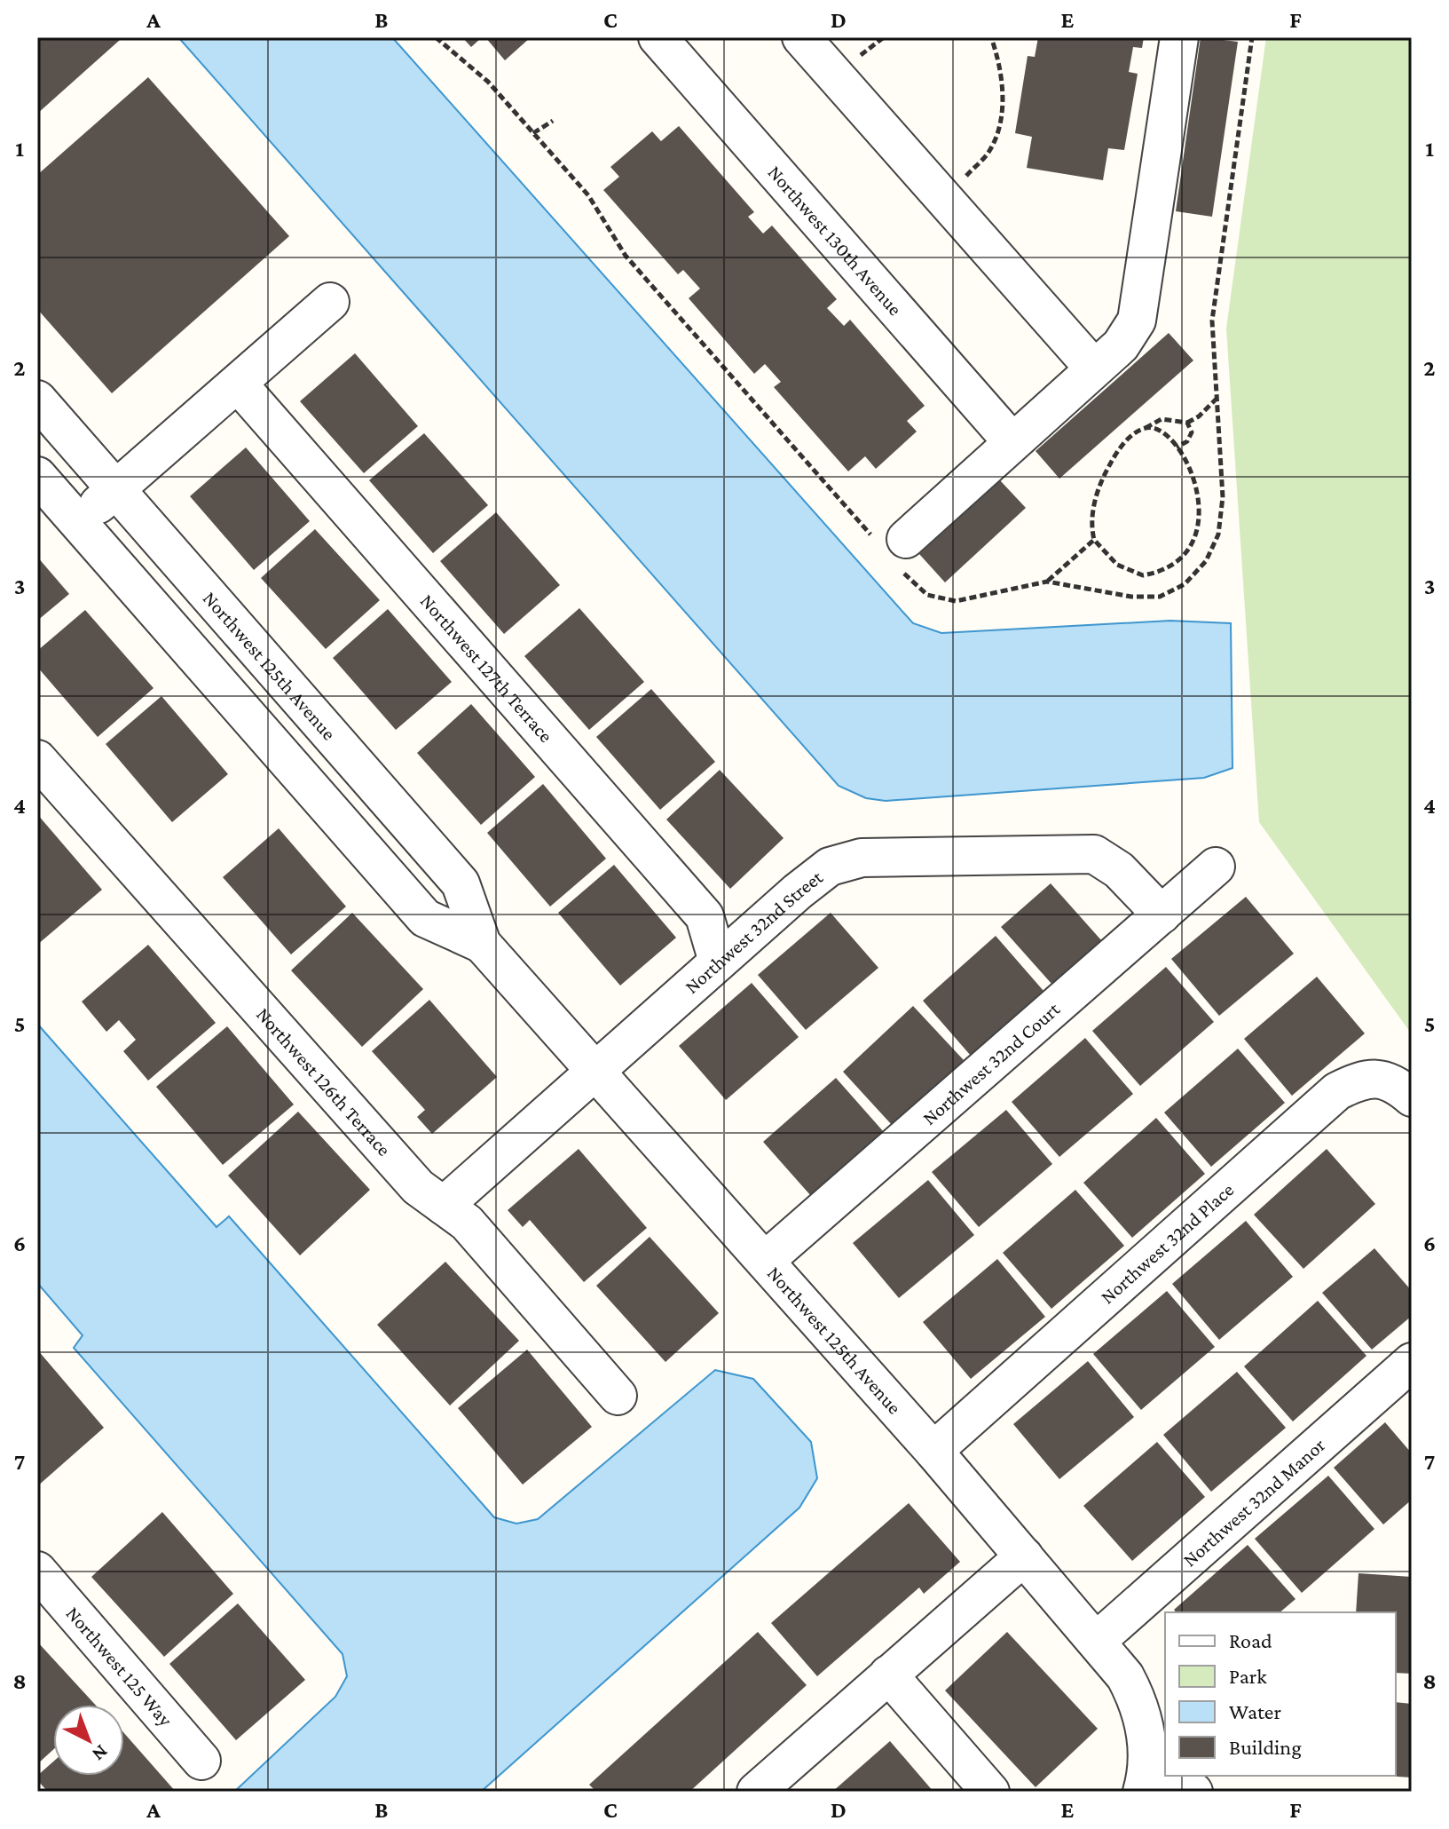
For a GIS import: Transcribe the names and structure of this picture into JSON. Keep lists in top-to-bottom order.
{
  "streets": {
    "street": [
      "Northwest 130th Avenue",
      "Northwest 125th Avenue",
      "Northwest 127th Terrace",
      "Northwest 32nd Street",
      "Northwest 32nd Court",
      "Northwest 126th Terrace",
      "Northwest 32nd Place",
      "Northwest 32nd Manor",
      "Northwest 125 Way"
    ]
  },
  "crossings": [
    ["Northwest 125th Avenue", "Northwest 32nd Street"],
    ["Northwest 125th Avenue", "Northwest 32nd Court"],
    ["Northwest 125th Avenue", "Northwest 32nd Place"],
    ["Northwest 125th Avenue", "Northwest 32nd Manor"],
    ["Northwest 127th Terrace", "Northwest 32nd Street"],
    ["Northwest 32nd Street", "Northwest 32nd Court"],
    ["Northwest 32nd Street", "Northwest 126th Terrace"]
  ],
  "legend": [
    "Road",
    "Park",
    "Water",
    "Building"
  ],
  "north": "bottom right",
  "grid": {
    "columns": [
      "A",
      "B",
      "C",
      "D",
      "E",
      "F"
    ],
    "rows": [
      "1",
      "2",
      "3",
      "4",
      "5",
      "6",
      "7",
      "8"
    ]
  }
}
